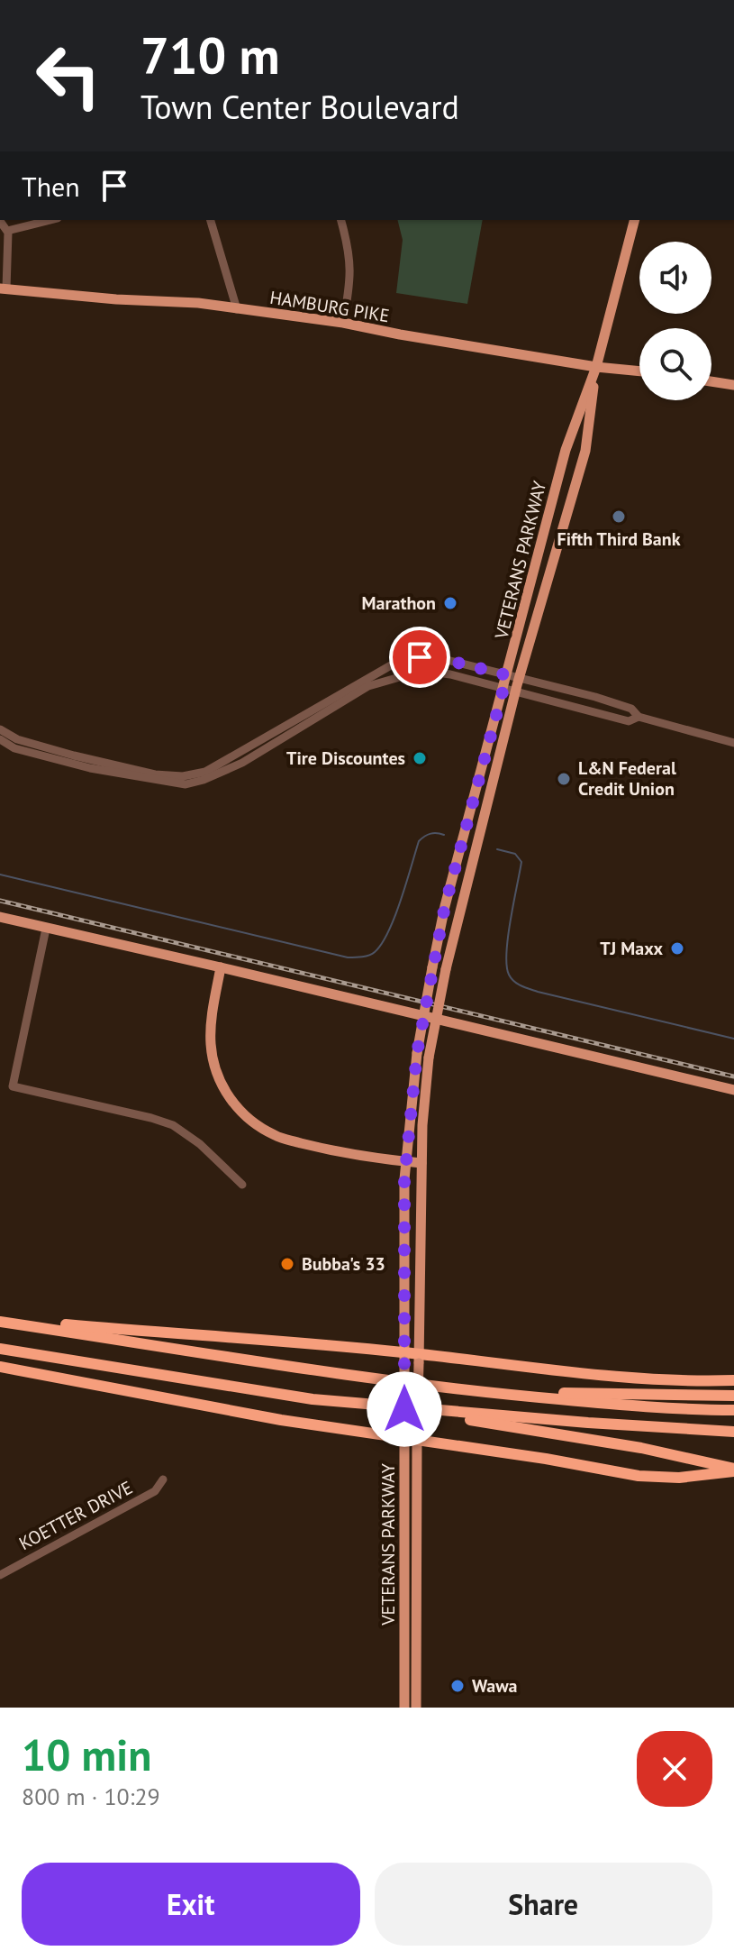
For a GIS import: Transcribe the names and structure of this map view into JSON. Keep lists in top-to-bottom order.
{
  "streets": {
    "main road": ["HAMBURG PIKE", "VETERANS PARKWAY"],
    "street": ["KOETTER DRIVE"]
  },
  "crossings": [
    ["HAMBURG PIKE", "VETERANS PARKWAY"]
  ],
  "places": [
    "Fifth Third Bank",
    "Marathon",
    "Tire Discountes",
    "L&N Federal Credit Union",
    "TJ Maxx",
    "Bubba's 33",
    "Wawa"
  ],
  "page": {
    "turn": ["710 m", "Town Center Boulevard"],
    "then": "Then",
    "heading": ["10 min", "800 m · 10:29"],
    "buttons": ["Exit", "Share"]
  }
}
